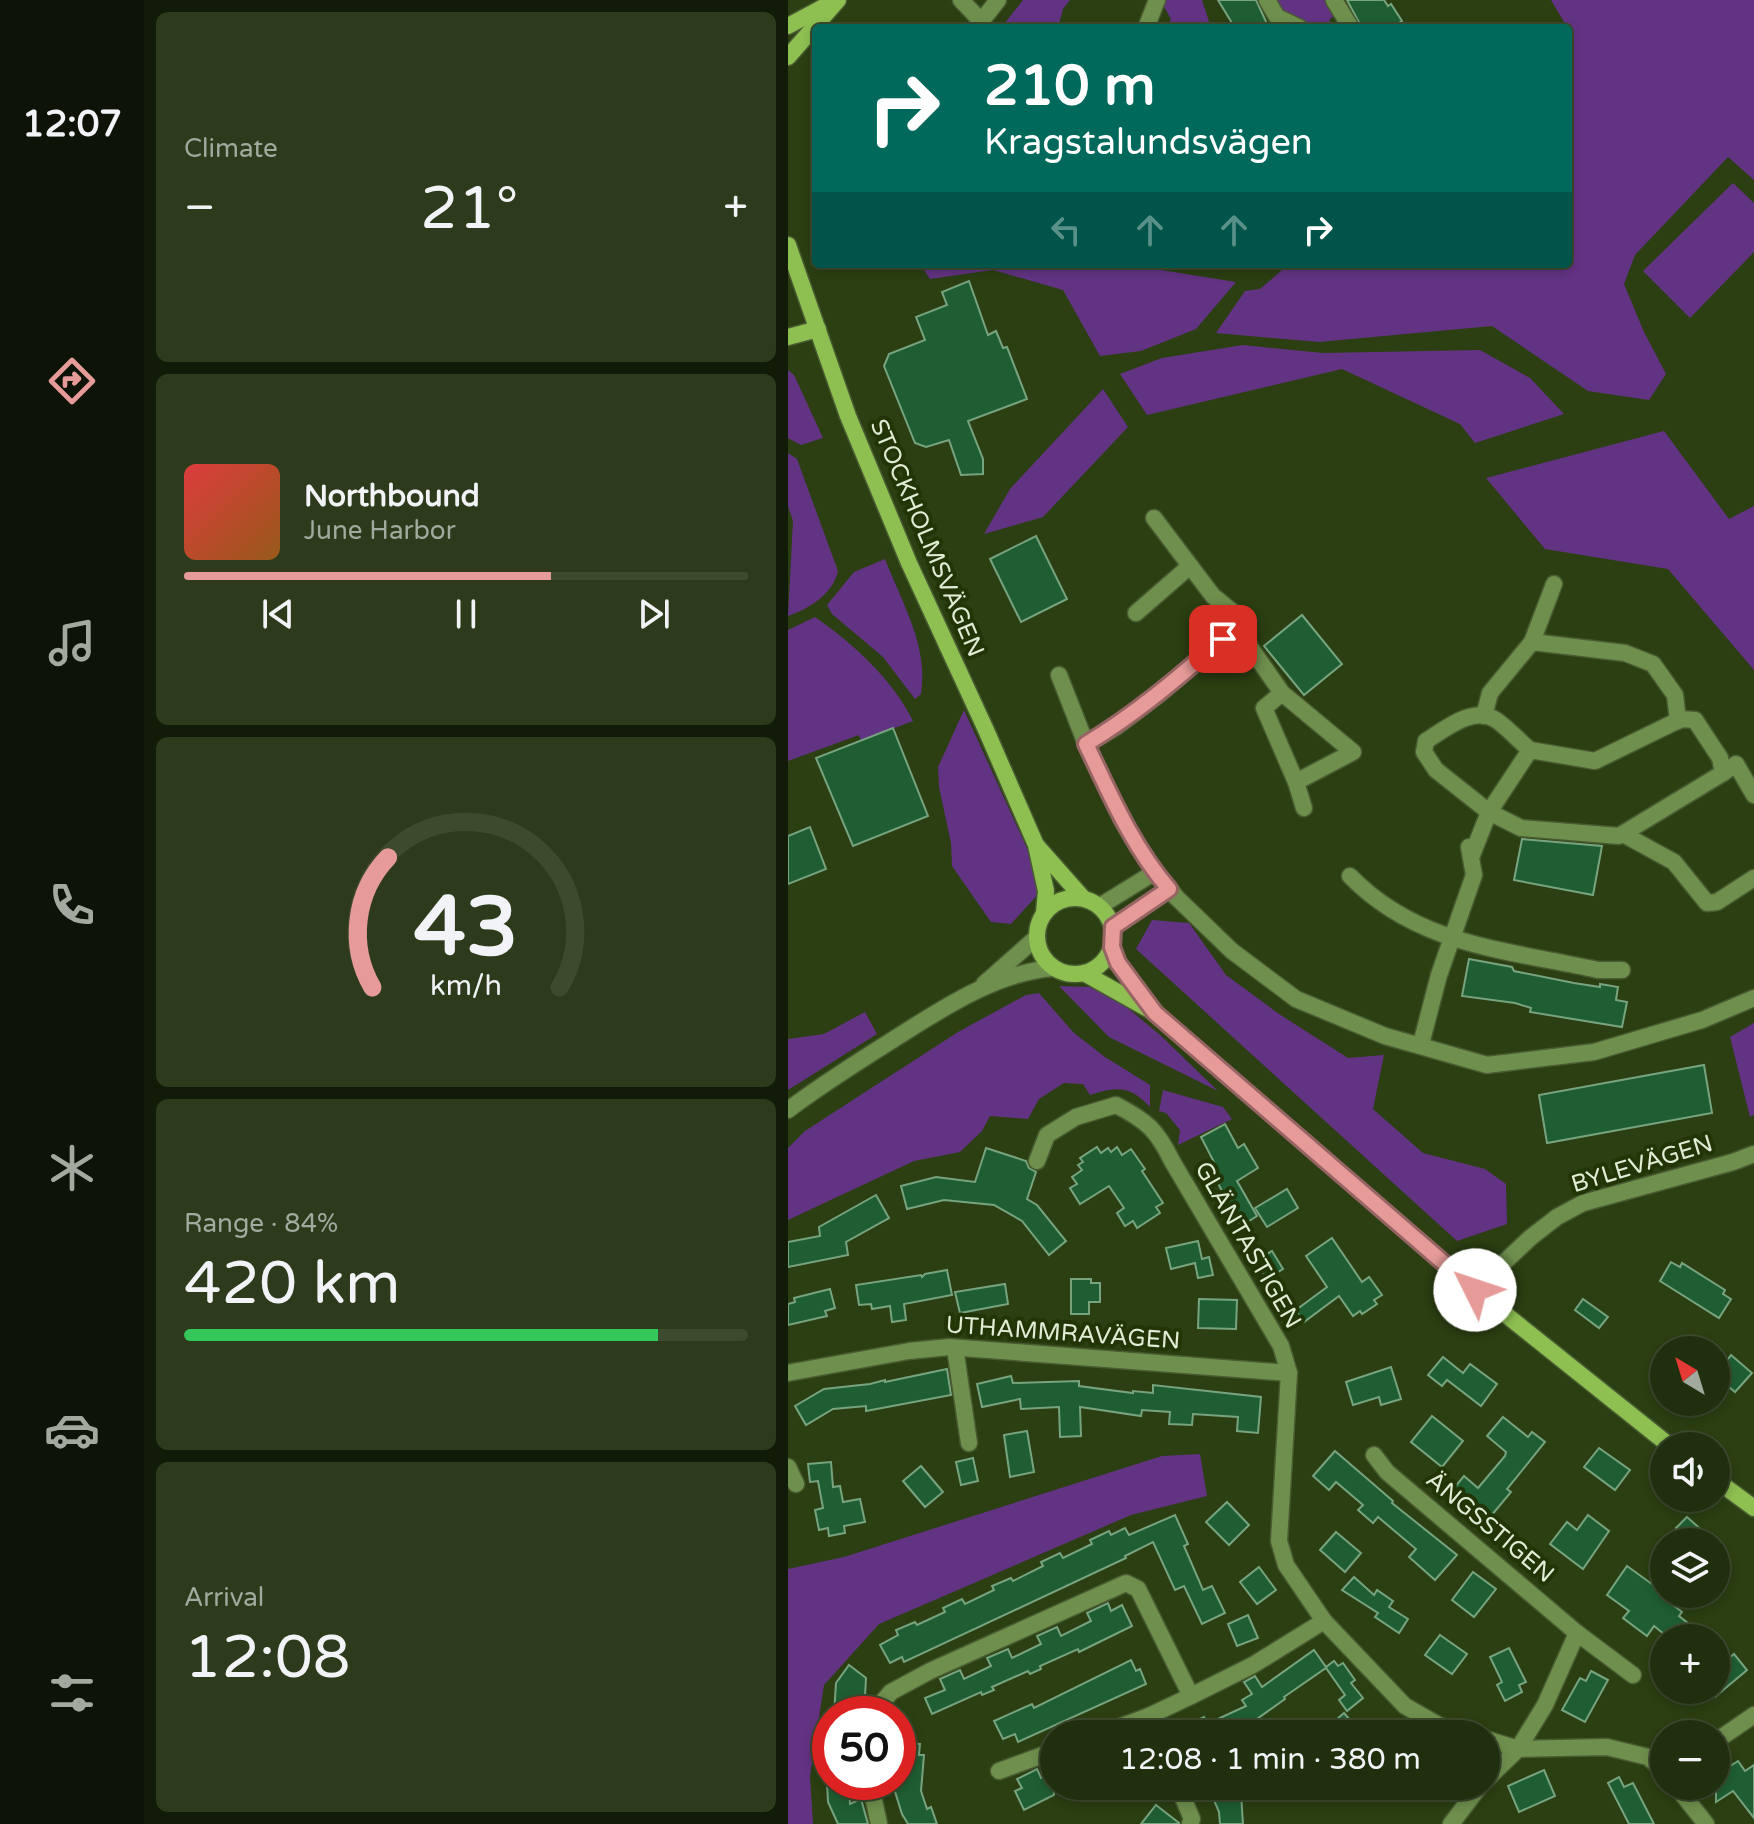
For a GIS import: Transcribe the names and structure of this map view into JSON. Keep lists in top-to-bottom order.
{
  "streets": {
    "main road": ["STOCKHOLMSVÄGEN"],
    "street": [
      "BYLEVÄGEN",
      "GLÄNTASTIGEN",
      "UTHAMMRAVÄGEN",
      "ÄNGSSTIGEN"
    ]
  },
  "crossings": [
    ["GLÄNTASTIGEN", "UTHAMMRAVÄGEN"]
  ],
  "north": "top left",
  "page": {
    "tabs": "12:07",
    "tile": [
      "Climate",
      ["Range · 84%", "420 km"],
      ["Arrival", "12:08"]
    ],
    "turn": ["210 m", "Kragstalundsvägen"],
    "heat": ["−", "21°", "+"],
    "song": ["Northbound", "June Harbor"],
    "map_buttons": ["+", "−"],
    "limit": "50",
    "trip": "12:08 · 1 min · 380 m",
    "gauge": ["43", "km/h"]
  }
}
